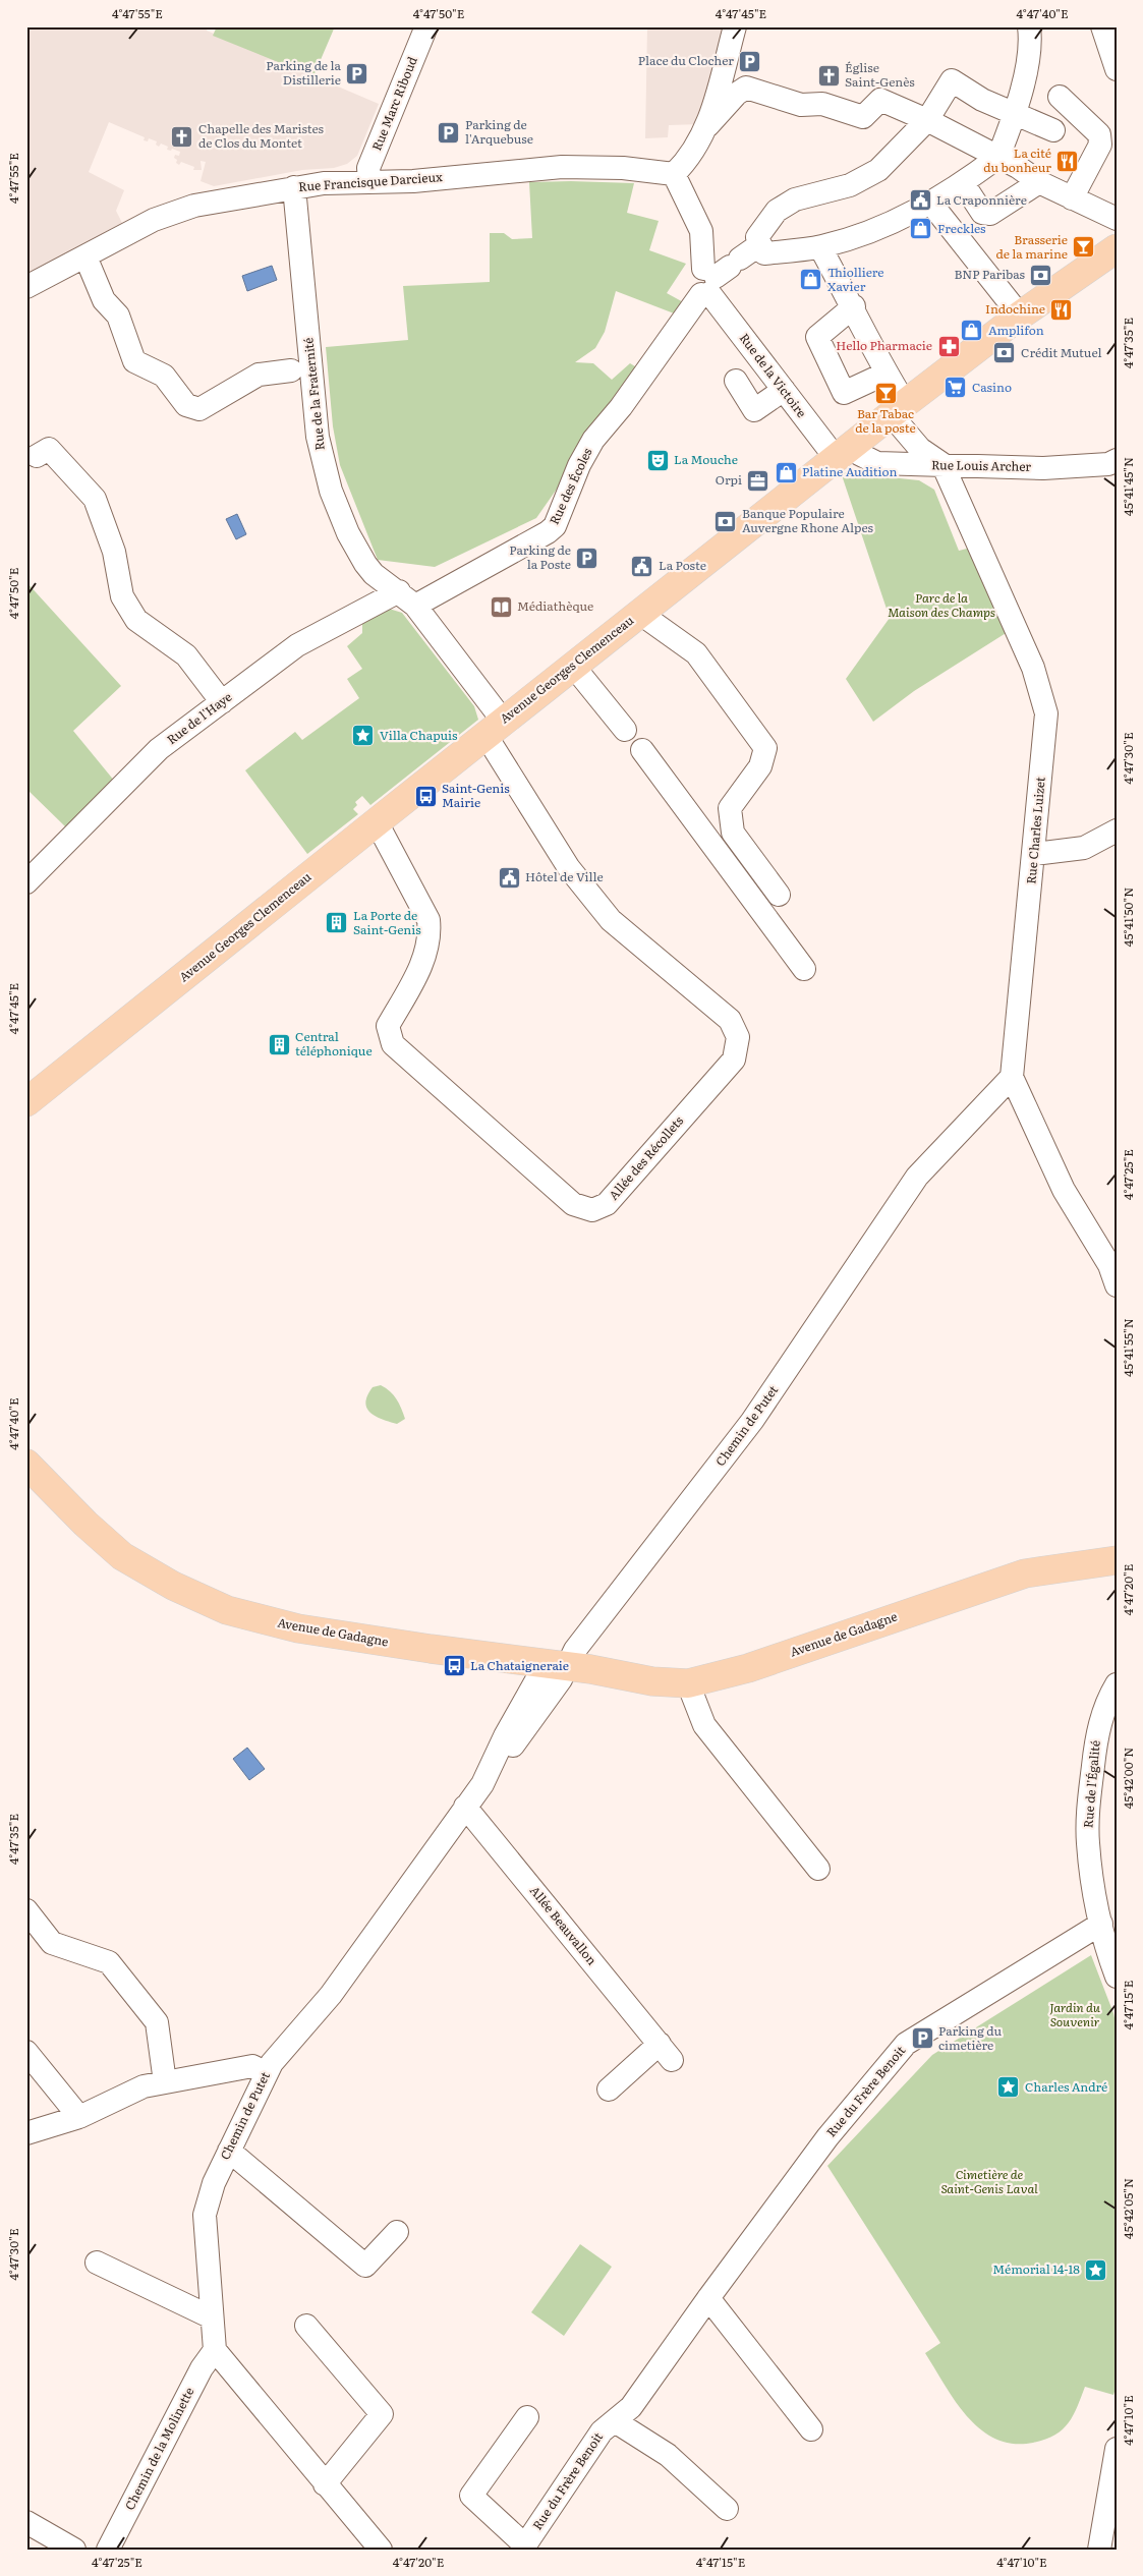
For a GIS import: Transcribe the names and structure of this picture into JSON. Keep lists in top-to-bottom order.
{
  "streets": {
    "main road": ["Avenue Georges Clemenceau", "Avenue de Gadagne"],
    "street": [
      "Rue Marc Riboud",
      "Rue Francisque Darcieux",
      "Rue de la Victoire",
      "Rue de la Fraternité",
      "Rue Louis Archer",
      "Rue des Écoles",
      "Rue de l'Haye",
      "Rue Charles Luizet",
      "Allée des Récollets",
      "Chemin de Putet",
      "Rue de l'Égalité",
      "Allée Beauvallon",
      "Rue du Frère Benoit",
      "Chemin de la Molinette"
    ]
  },
  "crossings": [
    ["Rue Marc Riboud", "Rue Francisque Darcieux"],
    ["Rue Francisque Darcieux", "Rue de la Fraternité"],
    ["Rue de la Victoire", "Rue Louis Archer"],
    ["Rue de la Victoire", "Rue des Écoles"],
    ["Rue de la Victoire", "Avenue Georges Clemenceau"],
    ["Rue de la Fraternité", "Rue des Écoles"],
    ["Rue de la Fraternité", "Avenue Georges Clemenceau"],
    ["Rue de la Fraternité", "Rue de l'Haye"],
    ["Rue de la Fraternité", "Allée des Récollets"],
    ["Rue Louis Archer", "Avenue Georges Clemenceau"],
    ["Rue Louis Archer", "Rue Charles Luizet"],
    ["Rue des Écoles", "Rue de l'Haye"],
    ["Avenue Georges Clemenceau", "Allée des Récollets"],
    ["Rue Charles Luizet", "Chemin de Putet"],
    ["Chemin de Putet", "Avenue de Gadagne"],
    ["Chemin de Putet", "Allée Beauvallon"],
    ["Chemin de Putet", "Chemin de la Molinette"],
    ["Rue de l'Égalité", "Rue du Frère Benoit"]
  ],
  "parks": ["Parc de la Maison des Champs", "Jardin du Souvenir", "Cimetière de Saint-Genis Laval"],
  "places": {
    "parking": [
      "Place du Clocher",
      "Parking de la Distillerie",
      "Parking de l'Arquebuse",
      "Parking de la Poste",
      "Parking du cimetière"
    ],
    "church": ["Église Saint-Genès", "Chapelle des Maristes de Clos du Montet"],
    "restaurant": ["La cité du bonheur", "Indochine"],
    "public building": ["La Craponnière", "La Poste", "Hôtel de Ville"],
    "shop": [
      "Freckles",
      "Thiolliere Xavier",
      "Amplifon",
      "Platine Audition"
    ],
    "bar": ["Brasserie de la marine", "Bar Tabac de la poste"],
    "bank": ["BNP Paribas", "Crédit Mutuel", "Banque Populaire Auvergne Rhone Alpes"],
    "pharmacy": ["Hello Pharmacie"],
    "supermarket": ["Casino"],
    "theatre": ["La Mouche"],
    "office": ["Orpi"],
    "library": ["Médiathèque"],
    "place": ["Villa Chapuis", "Charles André", "Mémorial 14-18"],
    "bus stop": ["Saint-Genis Mairie", "La Chataigneraie"],
    "building": ["La Porte de Saint-Genis", "Central téléphonique"]
  },
  "coordinates": [
    "4°47'55\"E",
    "4°47'50\"E",
    "4°47'45\"E",
    "4°47'40\"E",
    "4°47'35\"E",
    "45°41'45\"N",
    "4°47'30\"E",
    "45°41'50\"N",
    "4°47'25\"E",
    "45°41'55\"N",
    "4°47'20\"E",
    "45°42'00\"N",
    "4°47'15\"E",
    "45°42'05\"N",
    "4°47'10\"E"
  ]
}
